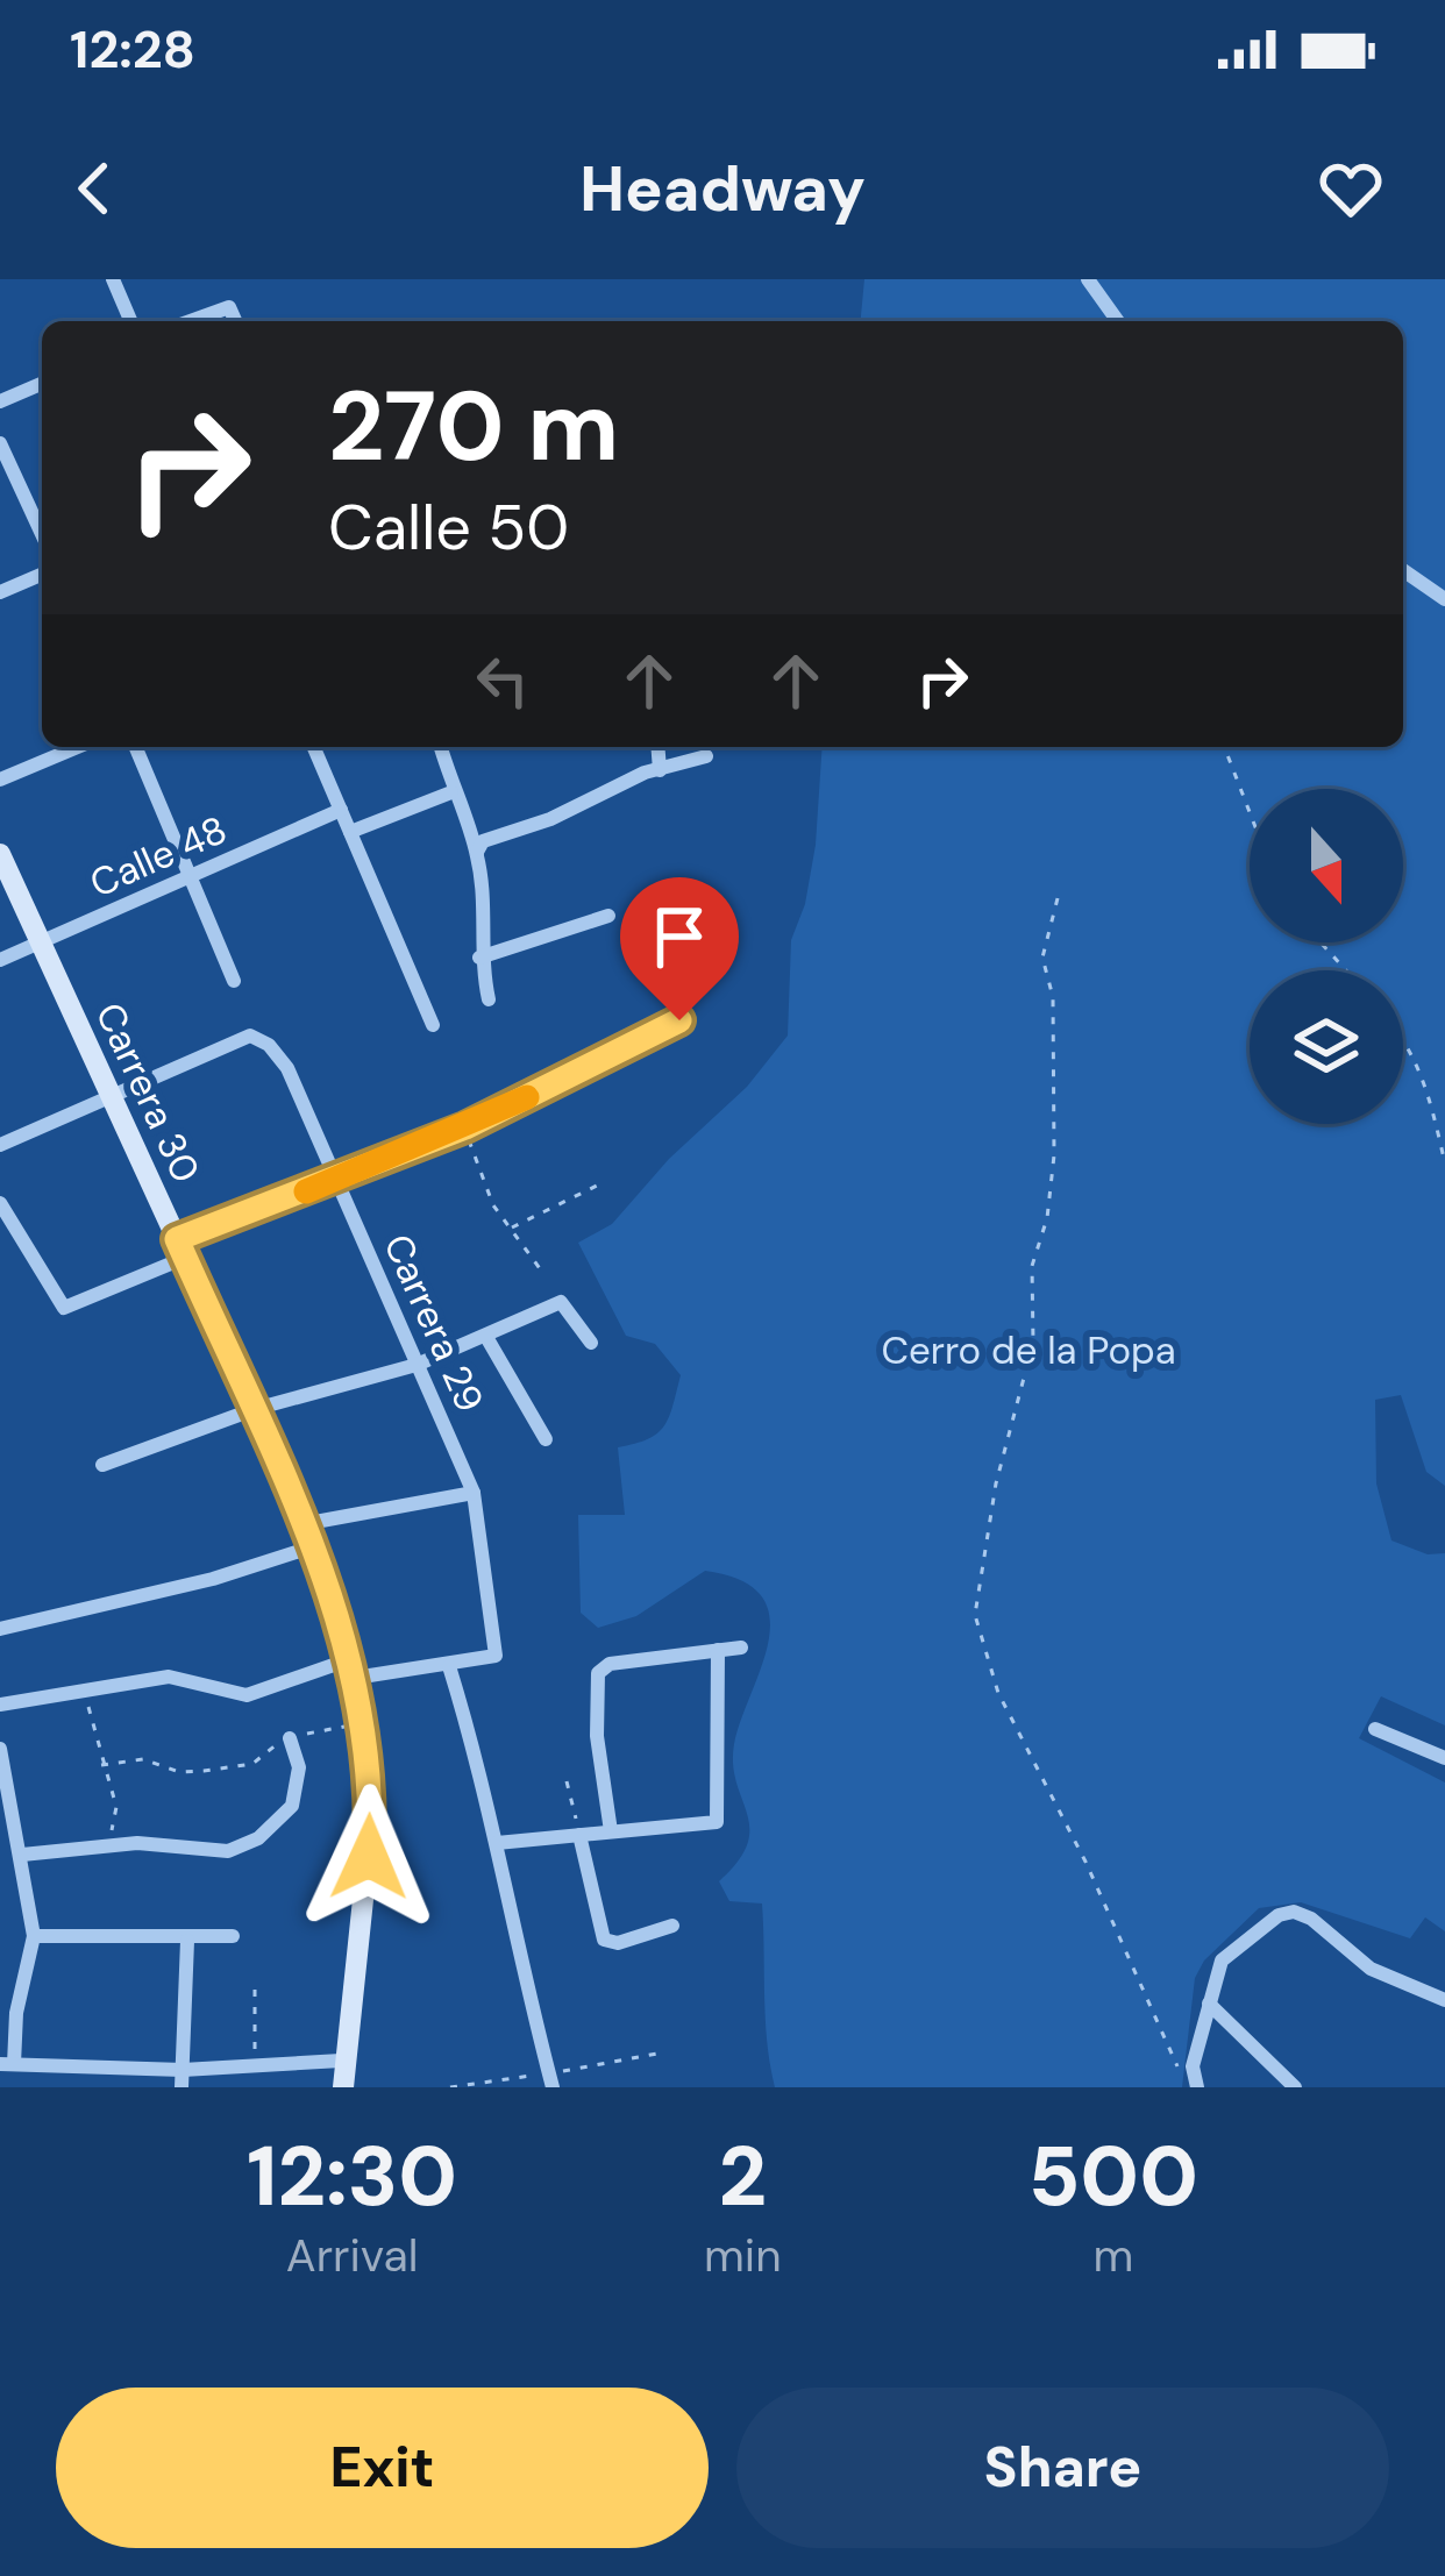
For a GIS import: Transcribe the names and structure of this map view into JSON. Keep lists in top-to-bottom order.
{
  "streets": {
    "street": ["Calle 48", "Carrera 30", "Carrera 29"]
  },
  "crossings": [
    ["Calle 48", "Carrera 30"],
    ["Carrera 30", "Carrera 29"]
  ],
  "parks": ["Cerro de la Popa"],
  "north": "bottom",
  "page": {
    "status": "12:28",
    "header": "Headway",
    "turn": ["270 m", "Calle 50"],
    "eta": [
      "12:30",
      "Arrival",
      "2",
      "min",
      "500",
      "m"
    ],
    "buttons": ["Exit", "Share"]
  }
}
